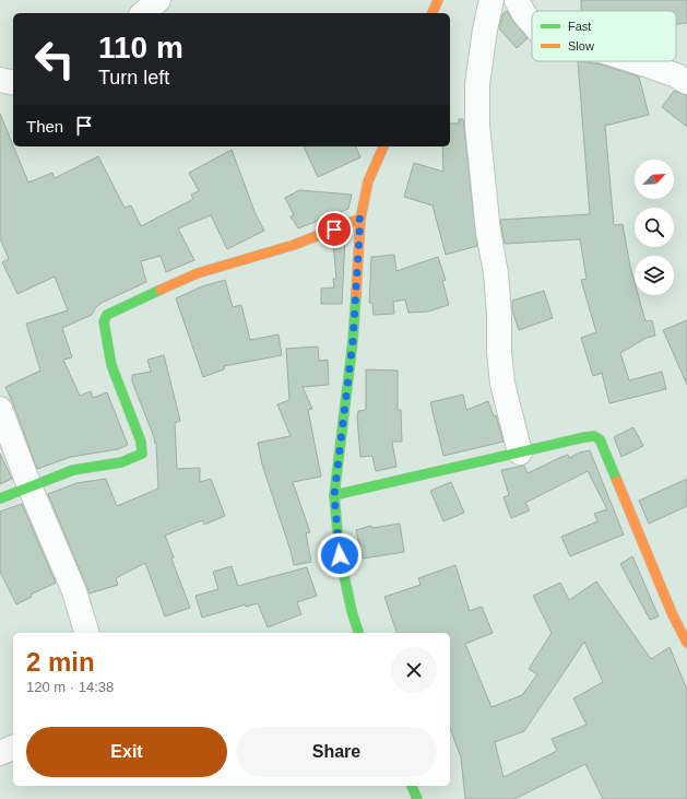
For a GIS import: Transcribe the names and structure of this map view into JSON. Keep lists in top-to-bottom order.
{
  "legend": ["Fast", "Slow"],
  "north": "top right",
  "page": {
    "turn": ["110 m", "Turn left"],
    "then": "Then",
    "heading": ["2 min", "120 m · 14:38"],
    "buttons": ["Exit", "Share"]
  }
}
